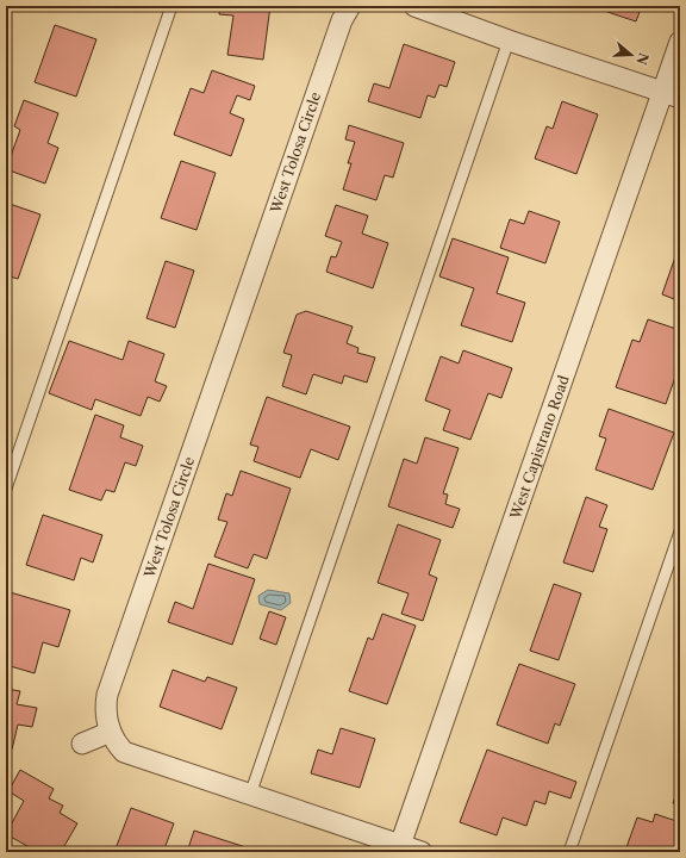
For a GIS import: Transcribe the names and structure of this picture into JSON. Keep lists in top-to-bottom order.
{
  "streets": {
    "street": ["West Tolosa Circle", "West Capistrano Road"]
  },
  "crossings": [
    ["West Tolosa Circle", "West Capistrano Road"]
  ],
  "north": "right"
}
